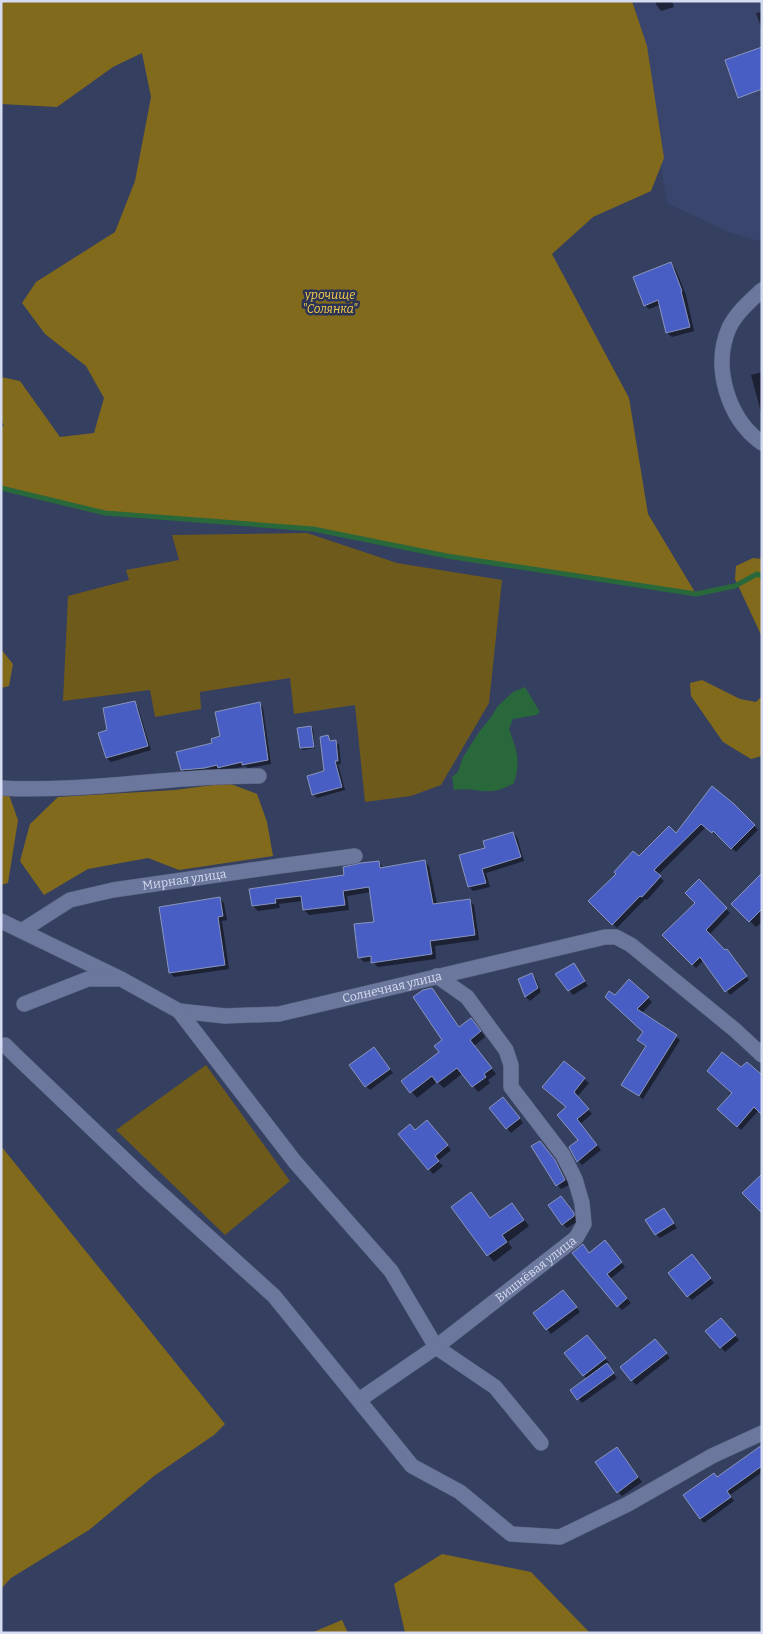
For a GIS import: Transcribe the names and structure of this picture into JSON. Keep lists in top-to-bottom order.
{
  "streets": {
    "street": ["Мирная улица", "Солнечная улица", "Вишнёвая улица"]
  },
  "crossings": [
    ["Мирная улица", "Солнечная улица"],
    ["Солнечная улица", "Вишнёвая улица"]
  ],
  "parks": ["урочище \"Солянка\""]
}
